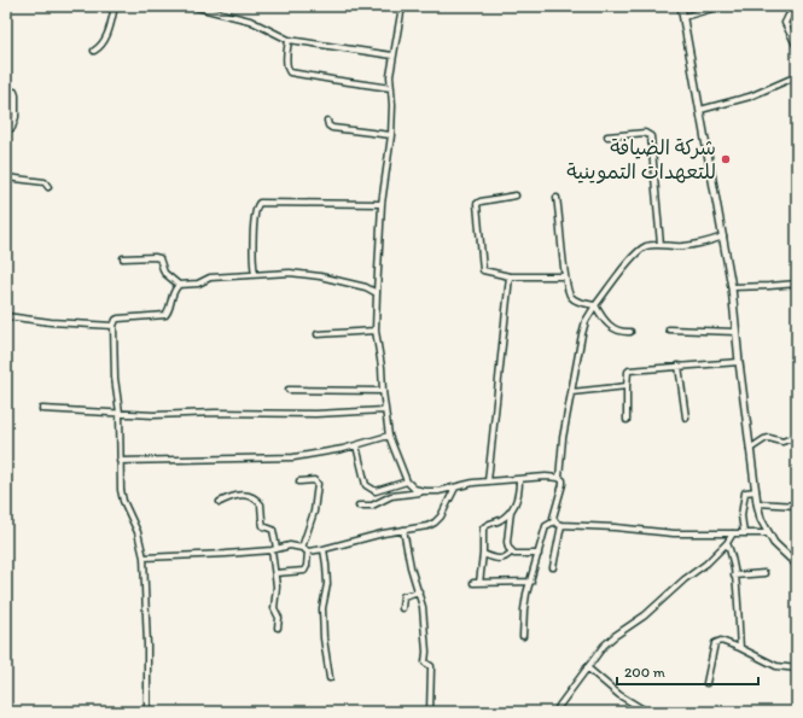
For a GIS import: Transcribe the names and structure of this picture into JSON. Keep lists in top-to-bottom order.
{
  "places": ["شركة الضيافة للتعهدات التموينية"],
  "scale_bar": "200 m"
}
